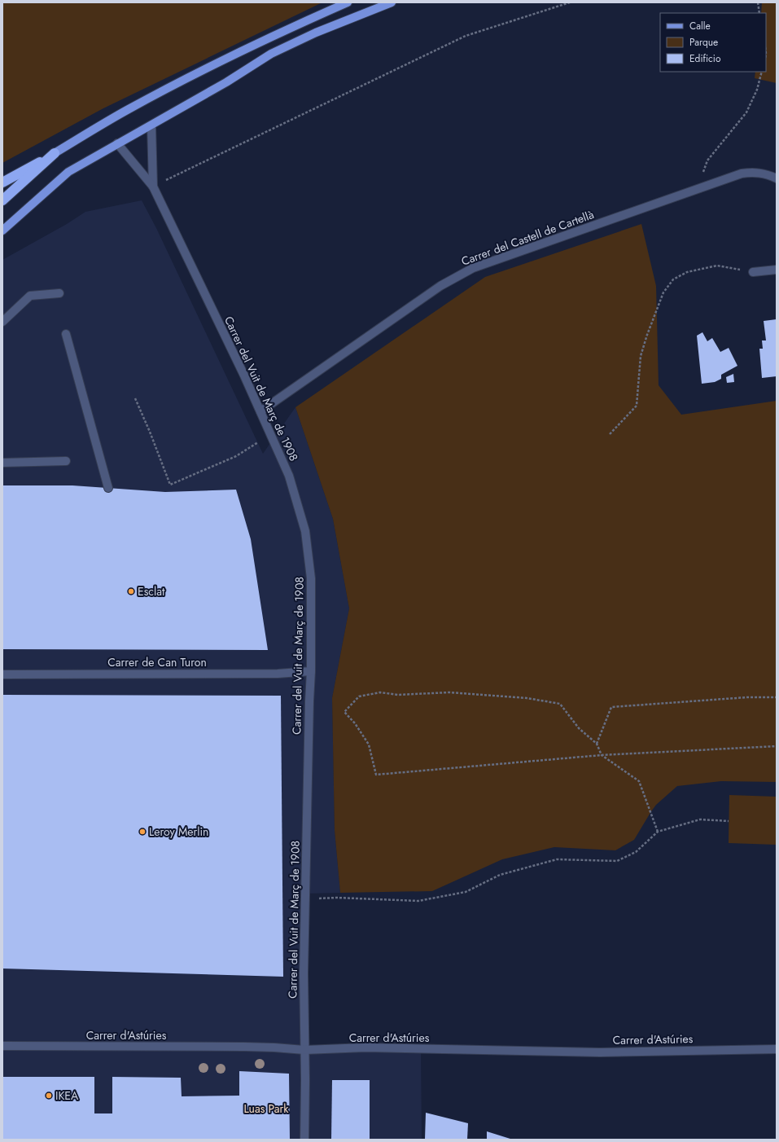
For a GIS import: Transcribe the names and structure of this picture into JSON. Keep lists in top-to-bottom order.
{
  "streets": {
    "street": [
      "Carrer del Castell de Cartellà",
      "Carrer del Vuit de Març de 1908",
      "Carrer de Can Turon",
      "Carrer d'Astúries"
    ]
  },
  "crossings": [
    ["Carrer del Castell de Cartellà", "Carrer del Vuit de Març de 1908"],
    ["Carrer del Vuit de Març de 1908", "Carrer de Can Turon"],
    ["Carrer del Vuit de Març de 1908", "Carrer d'Astúries"]
  ],
  "parks": ["Luas Park"],
  "places": ["Esclat", "Leroy Merlin", "IKEA"],
  "legend": ["Calle", "Parque", "Edificio"]
}
